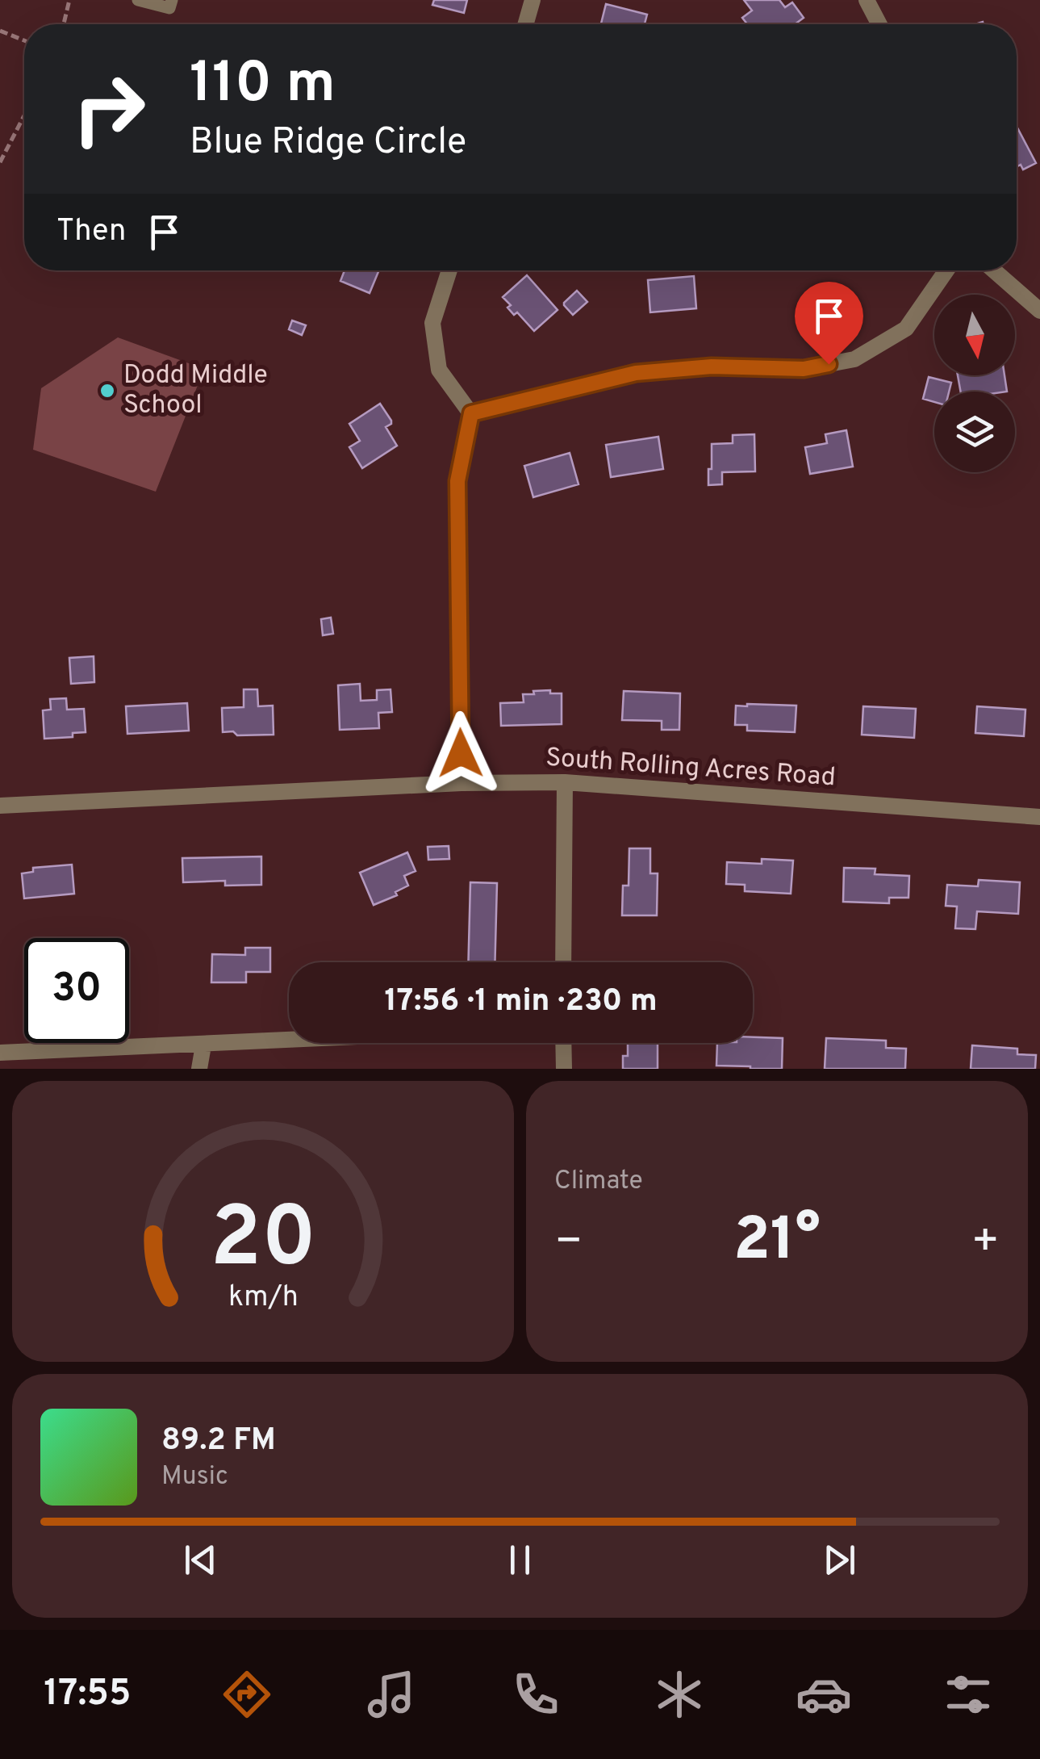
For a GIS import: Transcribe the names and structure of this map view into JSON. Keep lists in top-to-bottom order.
{
  "streets": {
    "street": ["South Rolling Acres Road"]
  },
  "places": ["Dodd Middle School"],
  "north": "bottom",
  "page": {
    "turn": ["110 m", "Blue Ridge Circle"],
    "then": "Then",
    "limit": "30",
    "trip": "17:56 · 1 min · 230 m",
    "tile": "Climate",
    "heat": ["−", "21°", "+"],
    "song": ["89.2 FM", "Music"],
    "tabs": "17:55",
    "gauge": ["20", "km/h"]
  }
}
